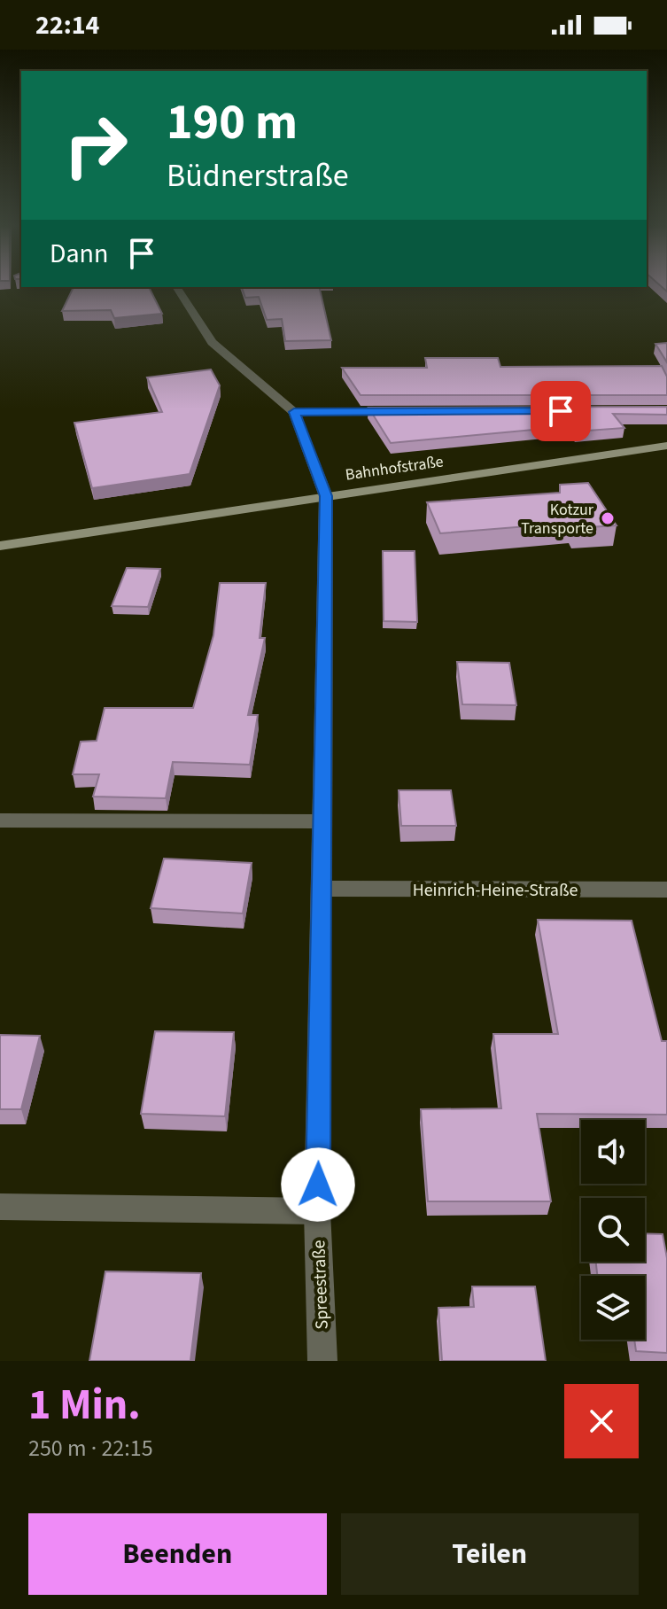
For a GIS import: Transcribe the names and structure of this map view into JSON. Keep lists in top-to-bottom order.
{
  "streets": {
    "main road": ["Bahnhofstraße"],
    "street": ["Heinrich-Heine-Straße", "Spreestraße"]
  },
  "crossings": [
    ["Bahnhofstraße", "Spreestraße"],
    ["Heinrich-Heine-Straße", "Spreestraße"]
  ],
  "places": ["Kotzur Transporte"],
  "page": {
    "status": "22:14",
    "turn": ["190 m", "Büdnerstraße"],
    "then": "Dann",
    "heading": ["1 Min.", "250 m · 22:15"],
    "buttons": ["Beenden", "Teilen"]
  }
}
